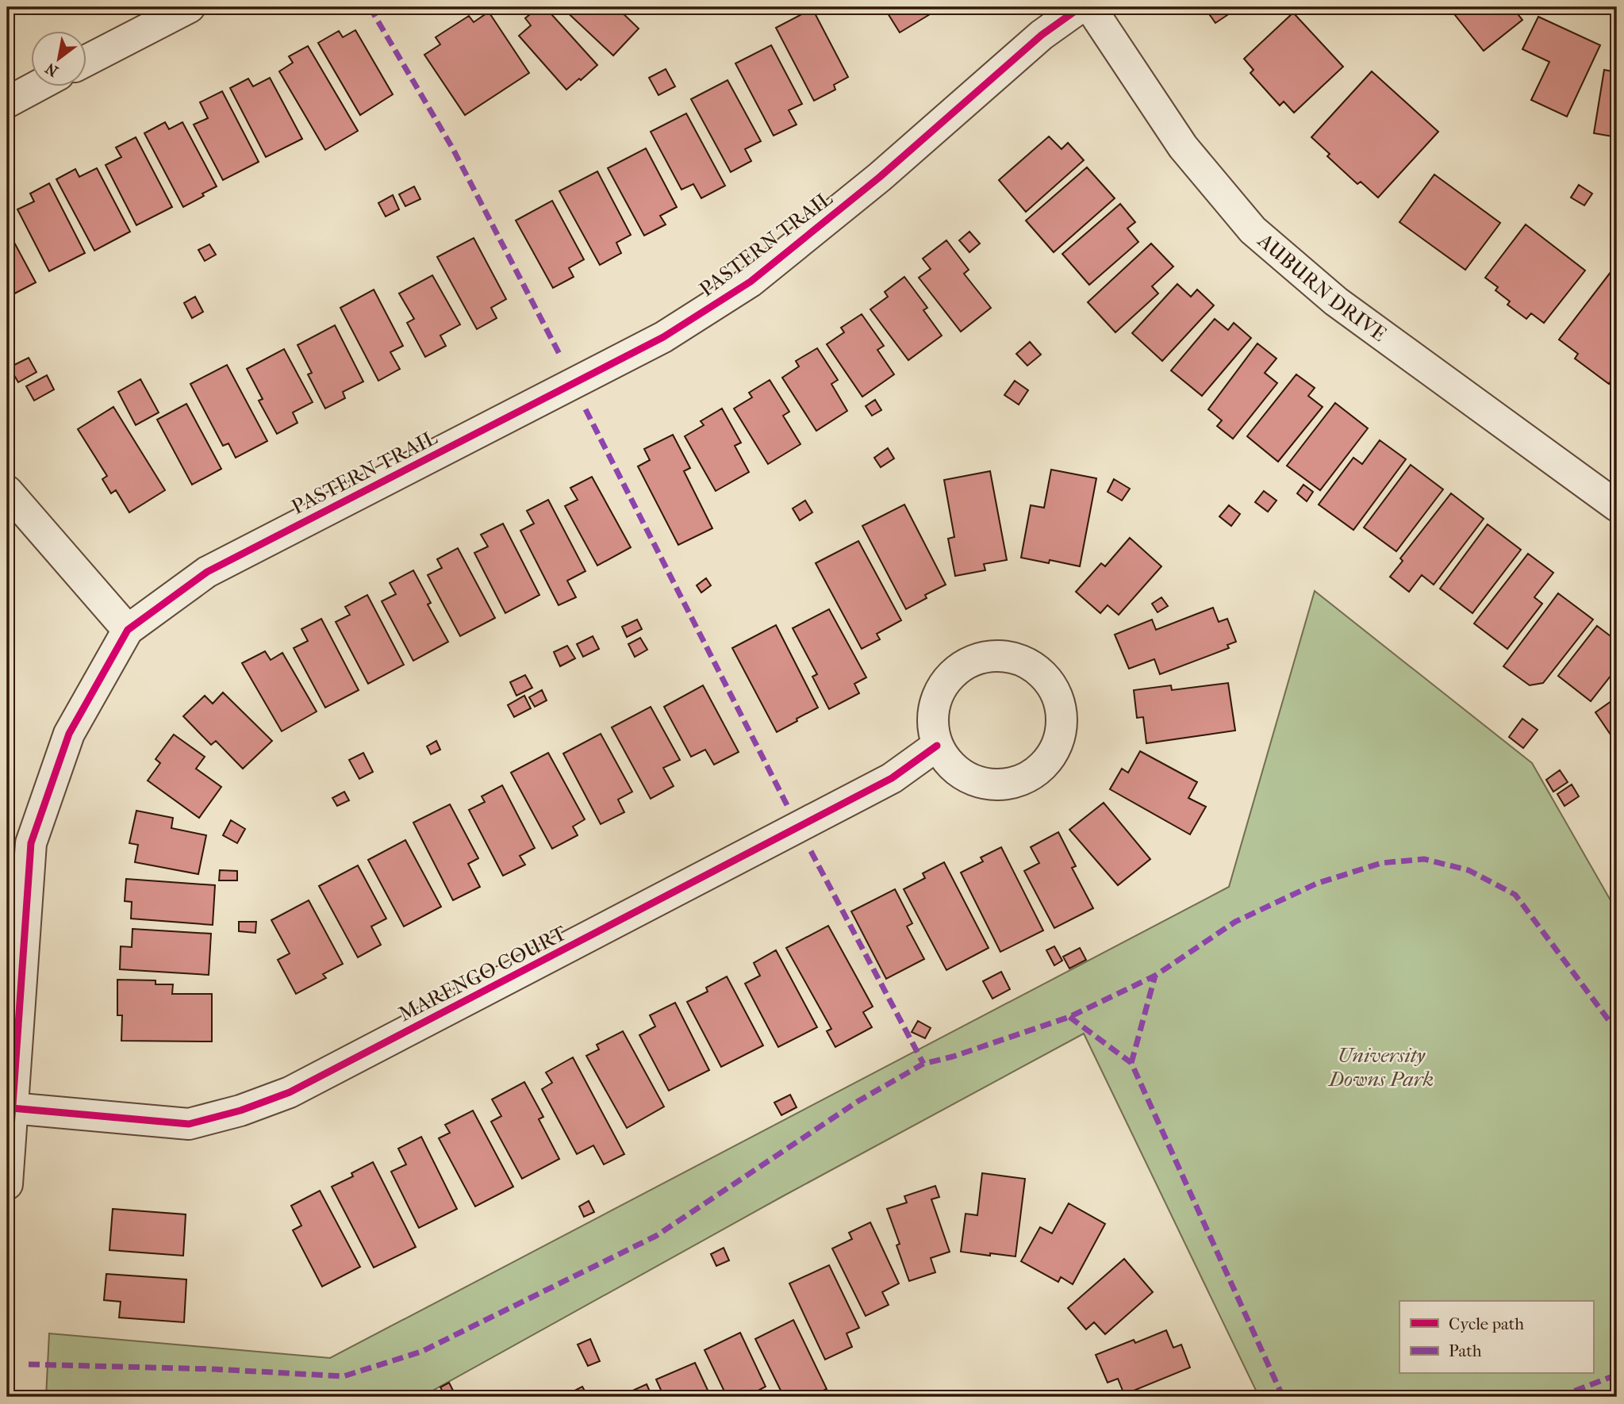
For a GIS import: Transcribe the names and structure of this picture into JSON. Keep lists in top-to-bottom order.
{
  "streets": {
    "street": ["PASTERN TRAIL", "AUBURN DRIVE", "MARENGO COURT"]
  },
  "crossings": [
    ["PASTERN TRAIL", "MARENGO COURT"]
  ],
  "parks": ["University Downs Park"],
  "legend": ["Cycle path", "Path"],
  "north": "bottom left"
}
